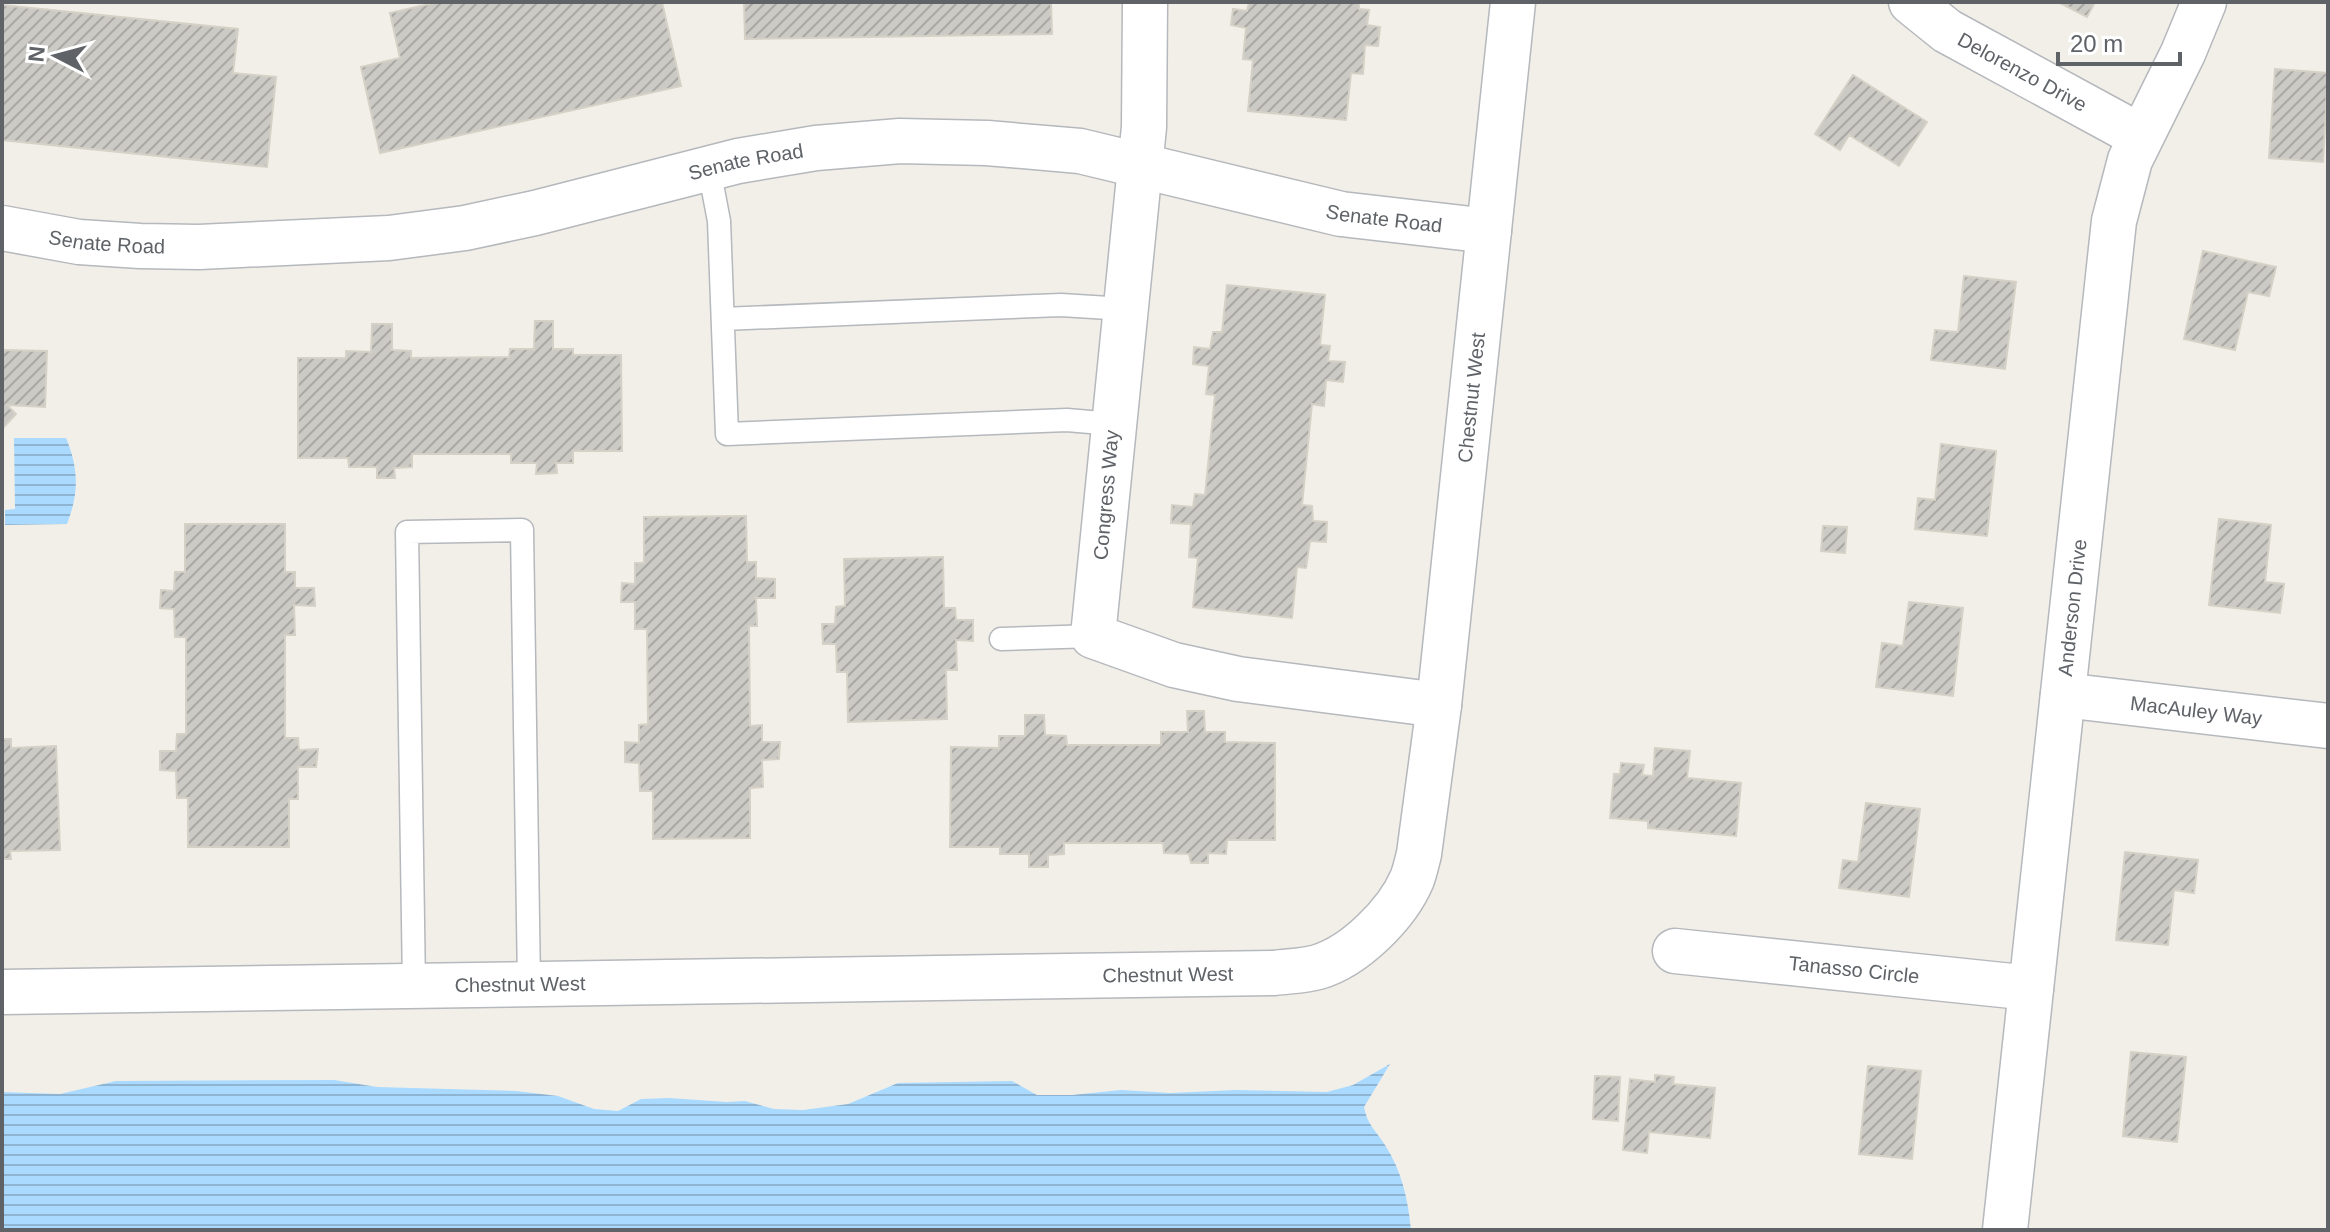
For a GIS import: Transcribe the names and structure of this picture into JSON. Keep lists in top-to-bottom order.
{
  "streets": {
    "street": [
      "Delorenzo Drive",
      "Senate Road",
      "Chestnut West",
      "Congress Way",
      "Anderson Drive",
      "MacAuley Way",
      "Tanasso Circle"
    ]
  },
  "crossings": [
    ["Delorenzo Drive", "Anderson Drive"],
    ["Senate Road", "Chestnut West"],
    ["Senate Road", "Congress Way"],
    ["Anderson Drive", "MacAuley Way"],
    ["Anderson Drive", "Tanasso Circle"]
  ],
  "scale_bar": "20 m",
  "north": "left"
}
